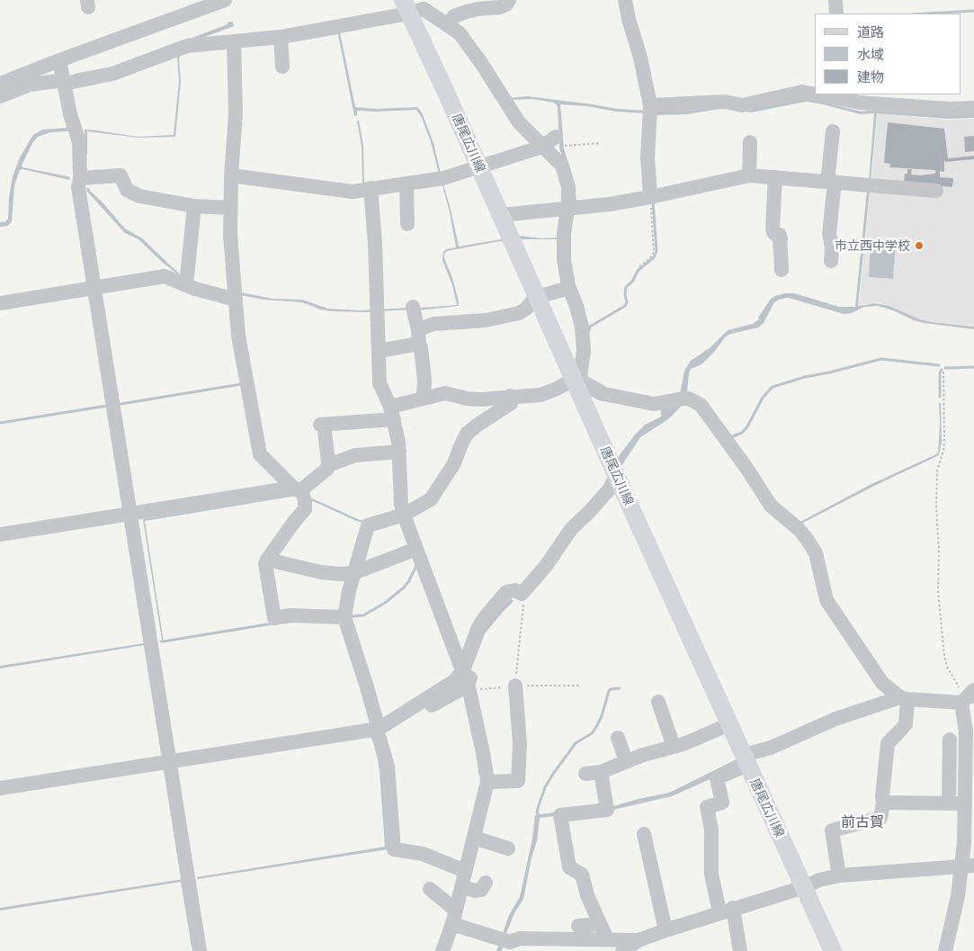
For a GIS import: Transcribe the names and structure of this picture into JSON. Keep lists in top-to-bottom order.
{
  "streets": {
    "main road": ["唐尾広川線"]
  },
  "districts": ["前古賀"],
  "places": ["市立西中学校"],
  "legend": ["道路", "水域", "建物"]
}
